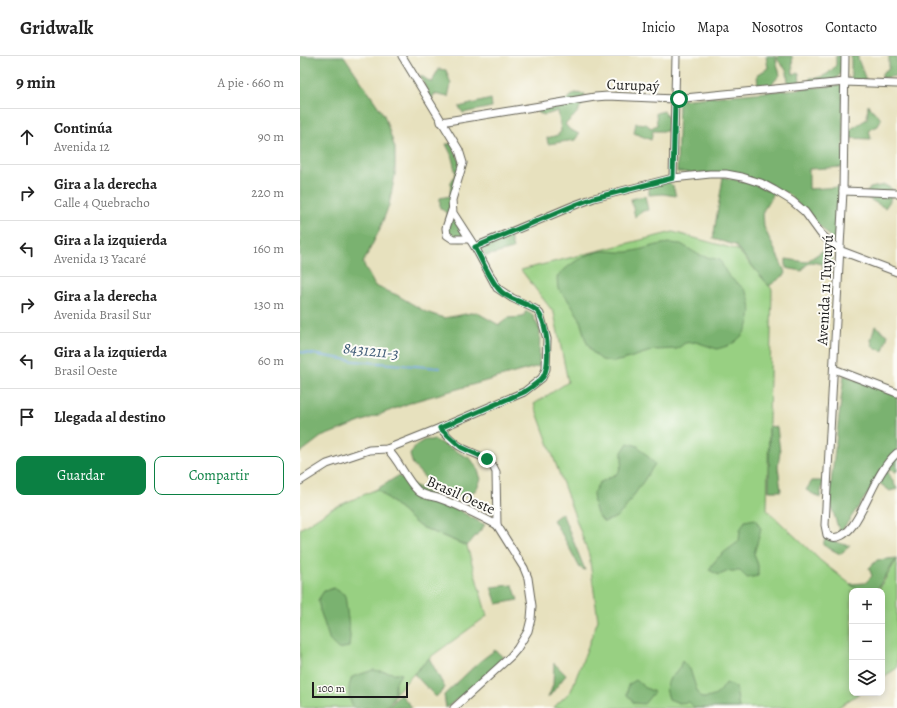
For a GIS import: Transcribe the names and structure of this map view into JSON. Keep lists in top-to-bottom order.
{
  "streets": {
    "street": ["Curupa´y", "Avenida 11 Tuyuyú", "Brasil Oeste"]
  },
  "crossings": [
    ["Curupa´y", "Avenida 11 Tuyuyú"]
  ],
  "water": ["8431211-3"],
  "scale_bar": "100 m",
  "page": {
    "header": "Gridwalk",
    "nav": [
      "Inicio",
      "Mapa",
      "Nosotros",
      "Contacto"
    ],
    "heading": ["9 min", "A pie · 660 m"],
    "list": [
      ["Continúa", "Avenida 12", "90 m"],
      ["Gira a la derecha", "Calle 4 Quebracho", "220 m"],
      ["Gira a la izquierda", "Avenida 13 Yacaré", "160 m"],
      ["Gira a la derecha", "Avenida Brasil Sur", "130 m"],
      ["Gira a la izquierda", "Brasil Oeste", "60 m"],
      "Llegada al destino"
    ],
    "buttons": ["Guardar", "Compartir"],
    "map_buttons": ["+", "−"],
    "scale": "100 m"
  }
}
